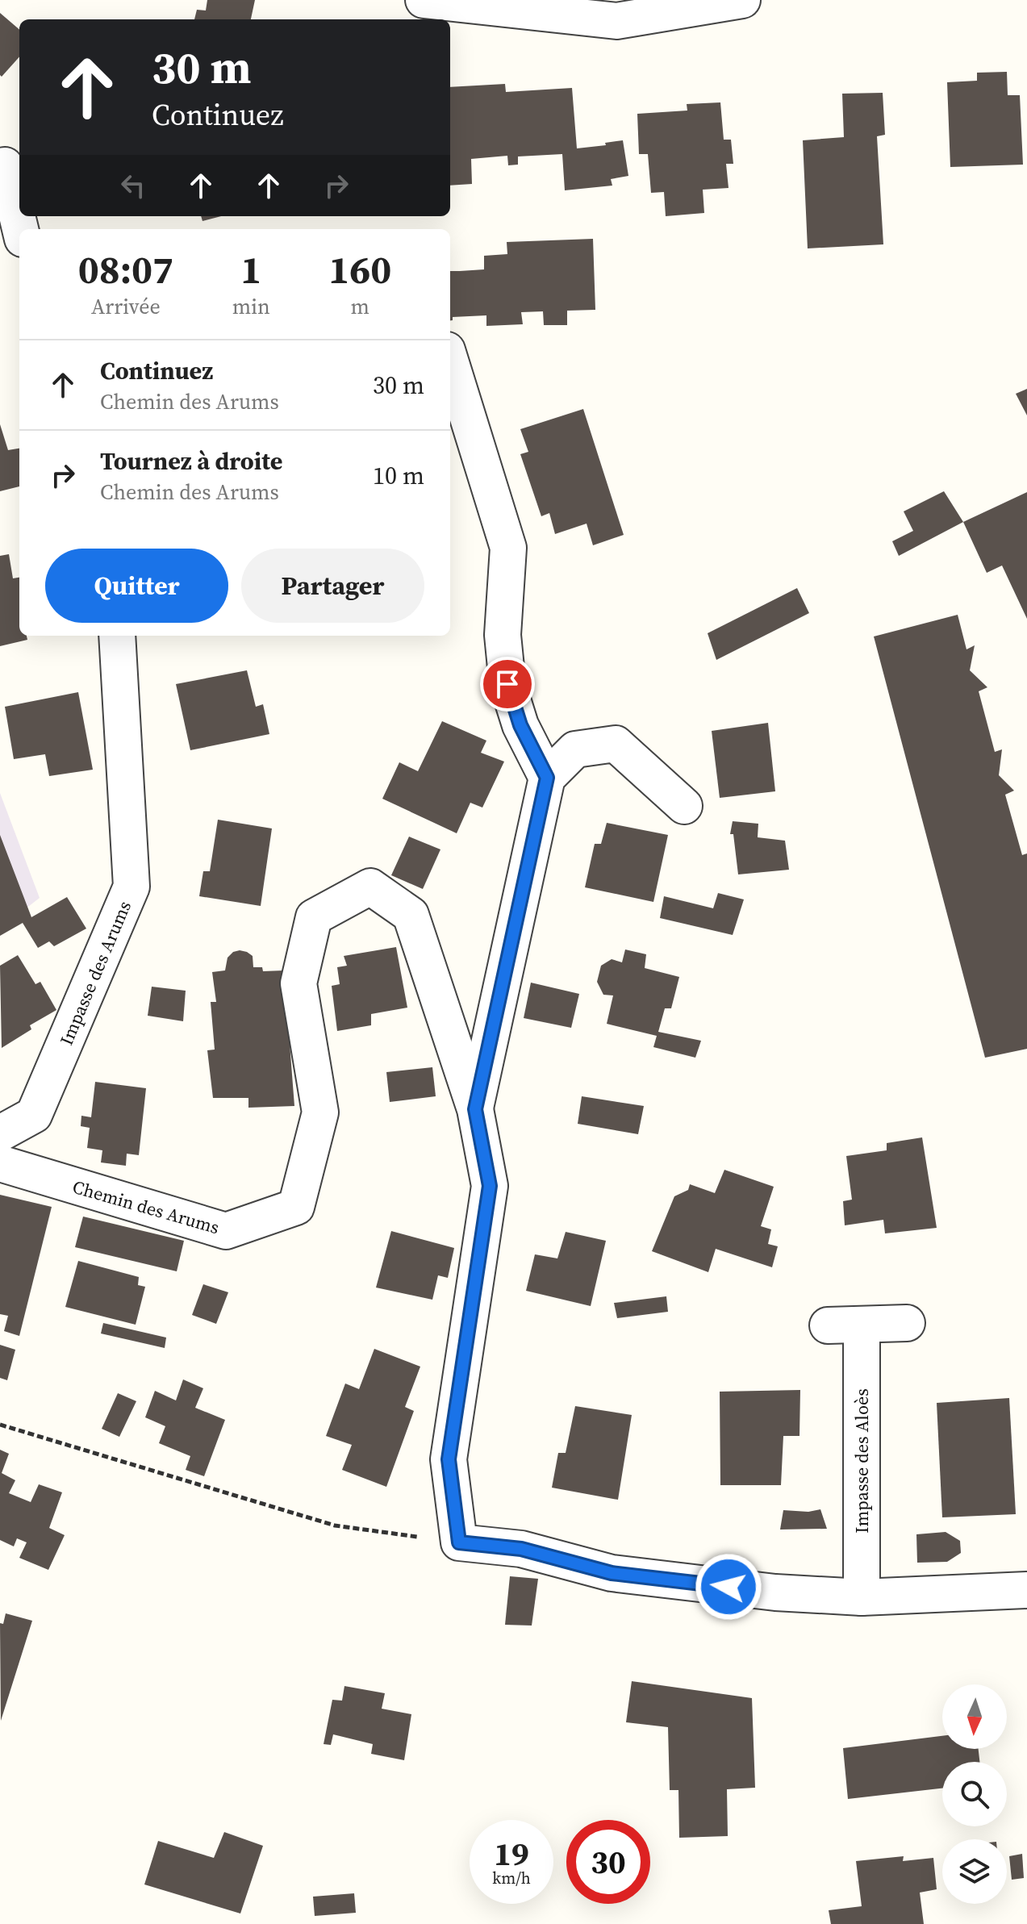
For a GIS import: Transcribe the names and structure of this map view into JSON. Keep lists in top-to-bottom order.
{
  "streets": {
    "street": ["Impasse des Arums", "Chemin des Arums", "Impasse des Aloès"]
  },
  "north": "bottom",
  "page": {
    "turn": ["30 m", "Continuez"],
    "eta": [
      "08:07",
      "Arrivée",
      "1",
      "min",
      "160",
      "m"
    ],
    "list": [
      {
        "name": "Continuez",
        "note": "Chemin des Arums",
        "value": "30 m"
      },
      {
        "name": "Tournez à droite",
        "note": "Chemin des Arums",
        "value": "10 m"
      }
    ],
    "buttons": ["Quitter", "Partager"],
    "speed": "19 km/h",
    "limit": "30"
  }
}
